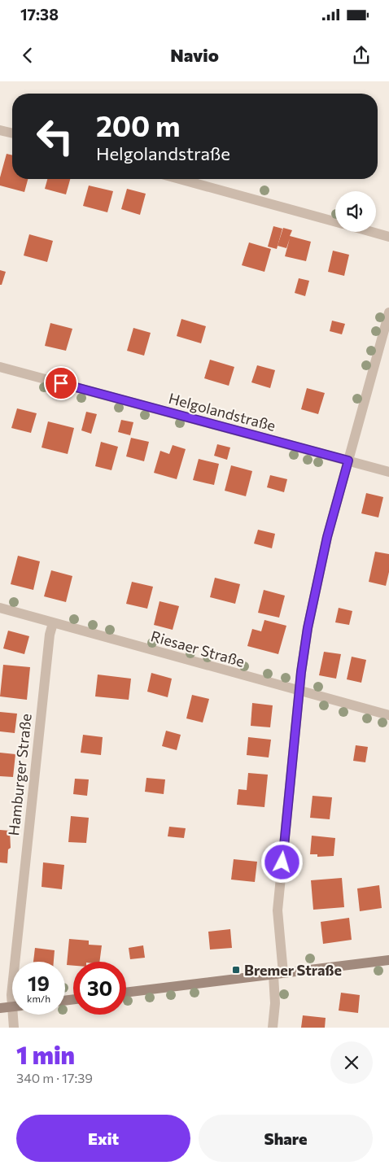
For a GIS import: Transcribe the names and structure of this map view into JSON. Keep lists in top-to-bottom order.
{
  "streets": {
    "street": ["Helgolandstraße", "Riesaer Straße", "Hamburger Straße"]
  },
  "crossings": [
    ["Riesaer Straße", "Hamburger Straße"]
  ],
  "places": {
    "transit": ["Bremer Straße"]
  },
  "page": {
    "status": "17:38",
    "header": "Navio",
    "turn": ["200 m", "Helgolandstraße"],
    "speed": "19 km/h",
    "limit": "30",
    "heading": ["1 min", "340 m · 17:39"],
    "buttons": ["Exit", "Share"]
  }
}
